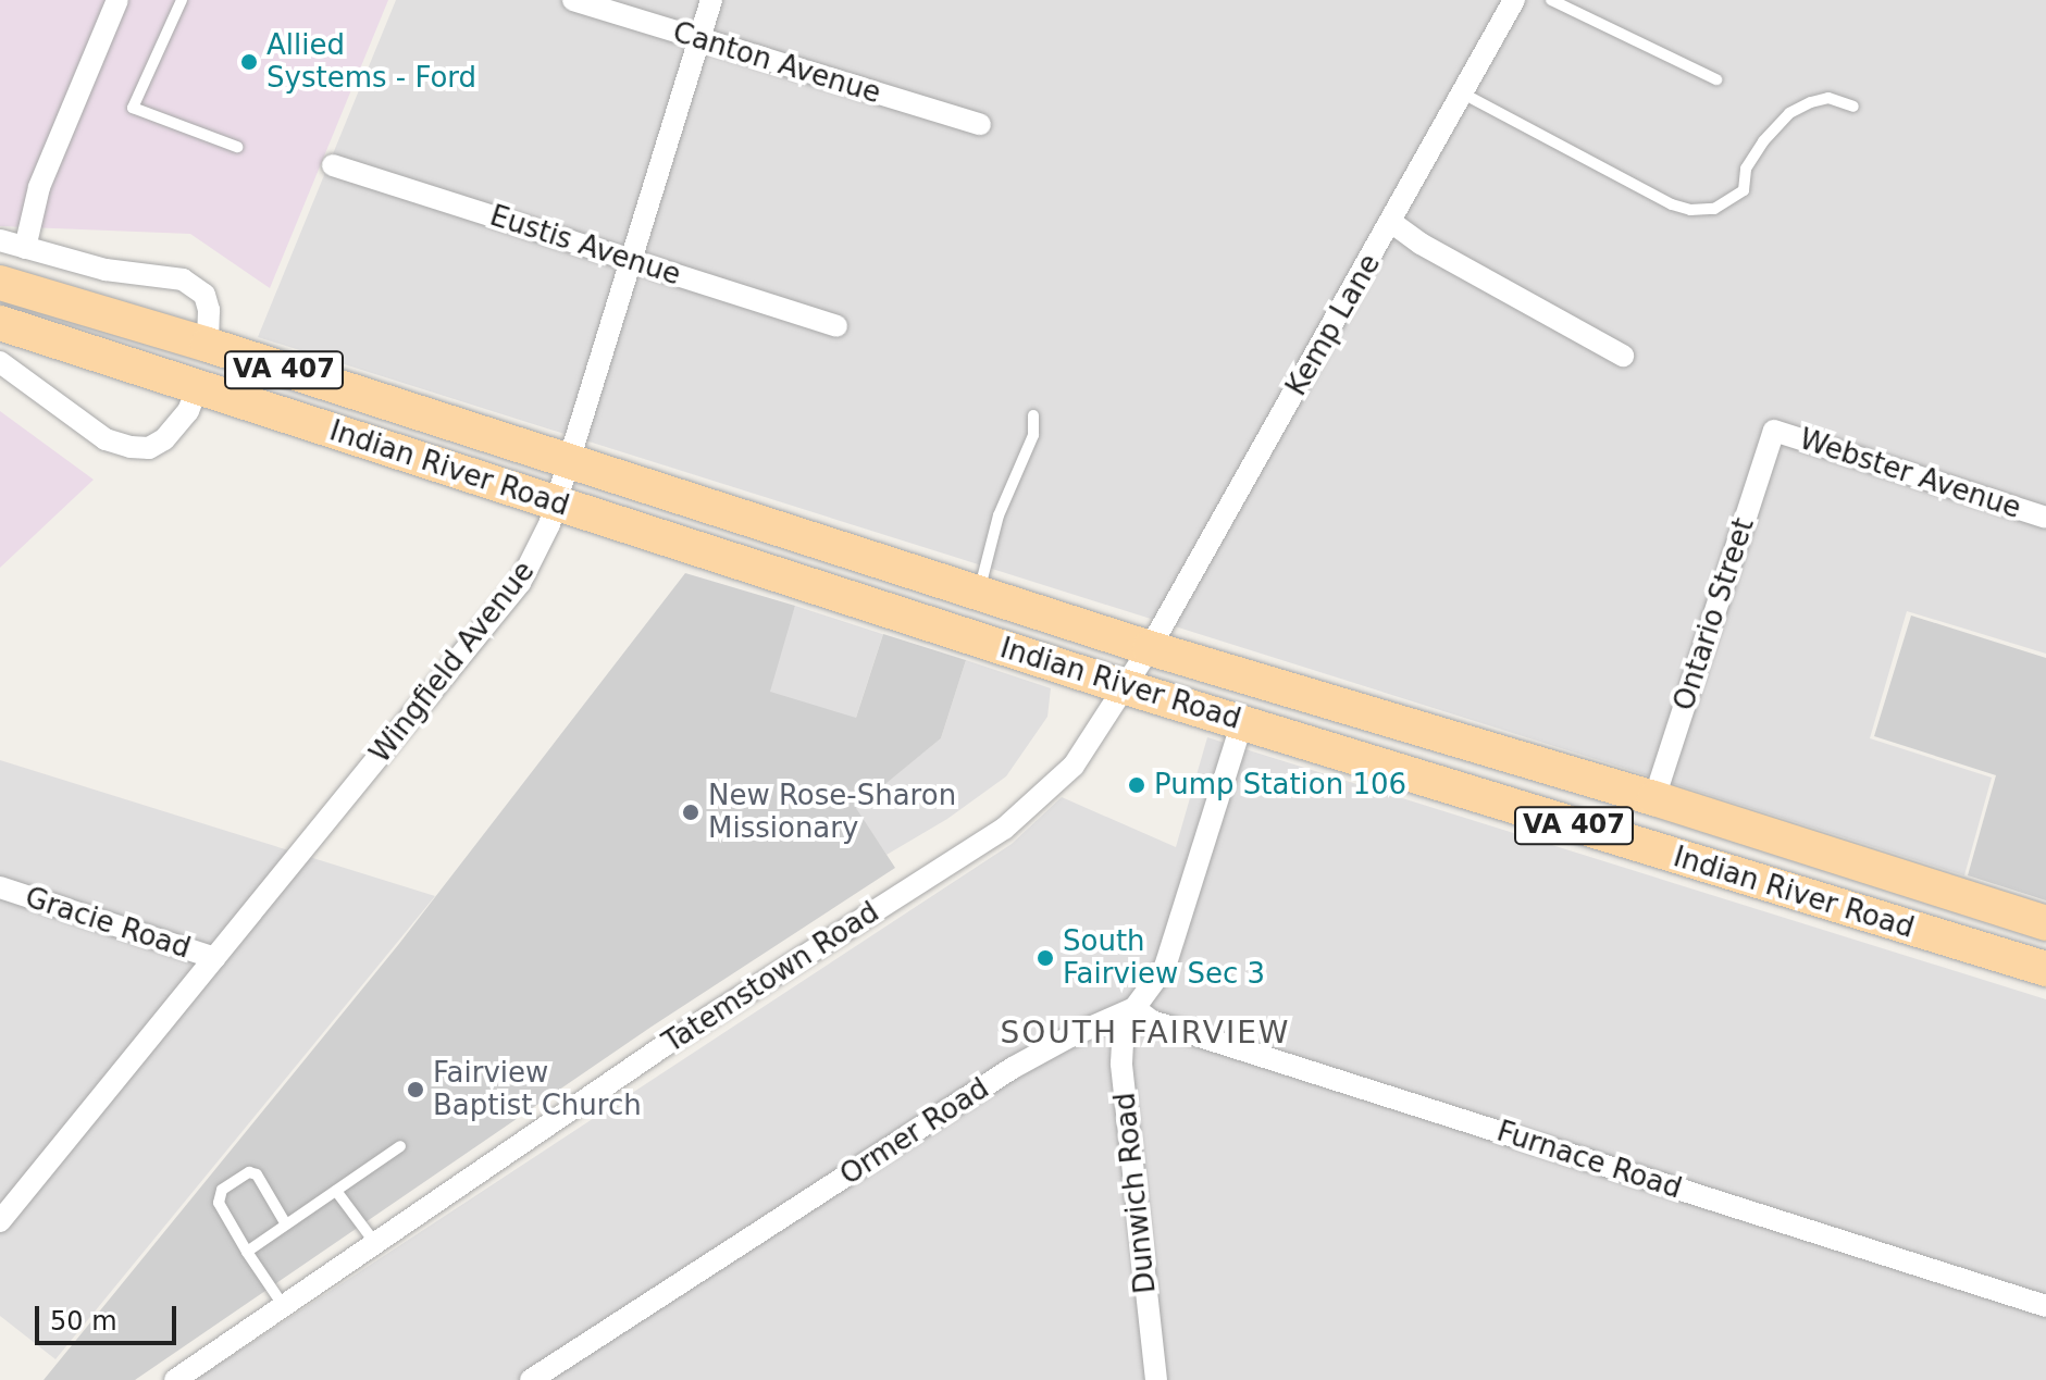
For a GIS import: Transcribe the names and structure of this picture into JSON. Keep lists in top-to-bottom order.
{
  "streets": {
    "main road": ["VA 407", "Indian River Road"],
    "street": [
      "Canton Avenue",
      "Eustis Avenue",
      "Kemp Lane",
      "Webster Avenue",
      "Ontario Street",
      "Wingfield Avenue",
      "Gracie Road",
      "Tatemstown Road",
      "Ormer Road",
      "Furnace Road",
      "Dunwich Road"
    ]
  },
  "crossings": [
    ["Canton Avenue", "Wingfield Avenue"],
    ["Eustis Avenue", "Wingfield Avenue"],
    ["Kemp Lane", "Indian River Road"],
    ["Kemp Lane", "Tatemstown Road"],
    ["Indian River Road", "Ontario Street"],
    ["Indian River Road", "Wingfield Avenue"],
    ["Indian River Road", "Tatemstown Road"],
    ["Indian River Road", "Ormer Road"],
    ["Webster Avenue", "Ontario Street"],
    ["Wingfield Avenue", "Gracie Road"],
    ["Ormer Road", "Furnace Road"],
    ["Ormer Road", "Dunwich Road"],
    ["Furnace Road", "Dunwich Road"]
  ],
  "districts": ["SOUTH FAIRVIEW"],
  "places": [
    "Allied Systems - Ford",
    "Pump Station 106",
    "New Rose-Sharon Missionary",
    "South Fairview Sec 3",
    "Fairview Baptist Church"
  ],
  "scale_bar": "50 m"
}
